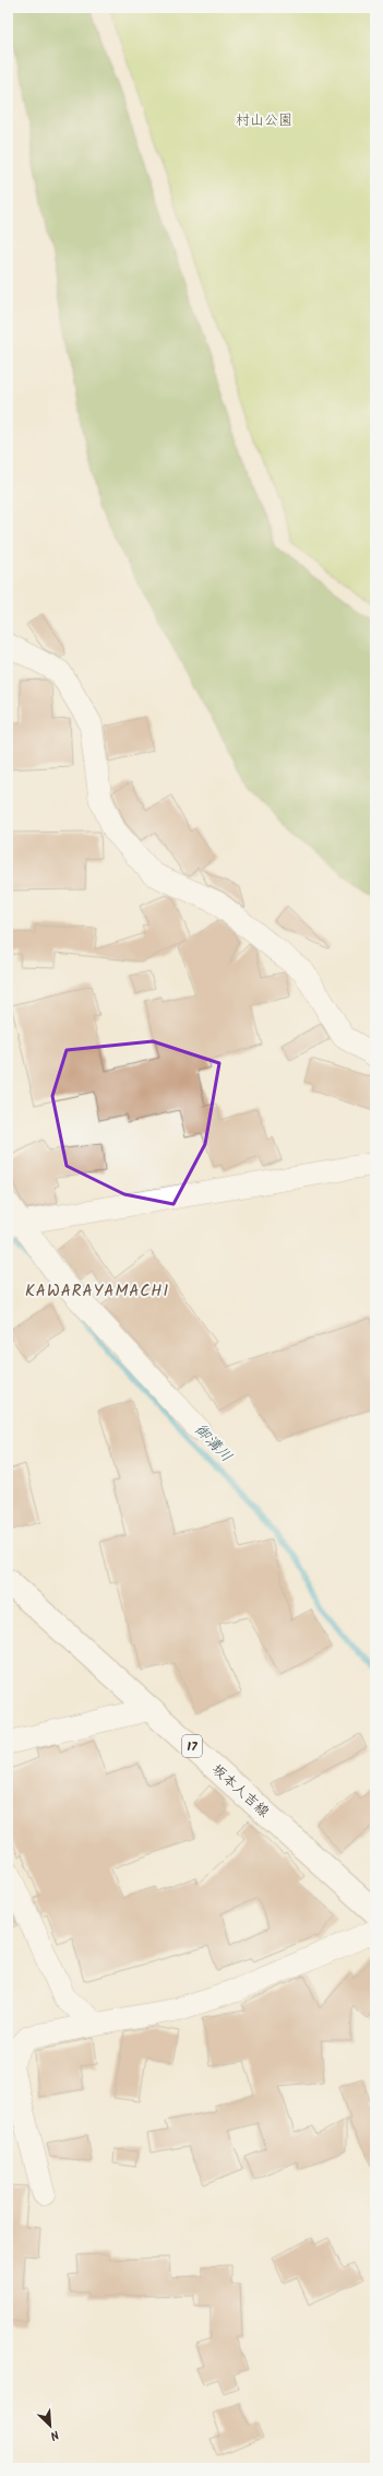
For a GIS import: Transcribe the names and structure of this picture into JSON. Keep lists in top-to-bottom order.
{
  "streets": {
    "main road": ["17", "坂本人吉線"]
  },
  "districts": ["KAWARAYAMACHI"],
  "water": ["御溝川"],
  "parks": ["村山公園"],
  "north": "bottom right"
}
